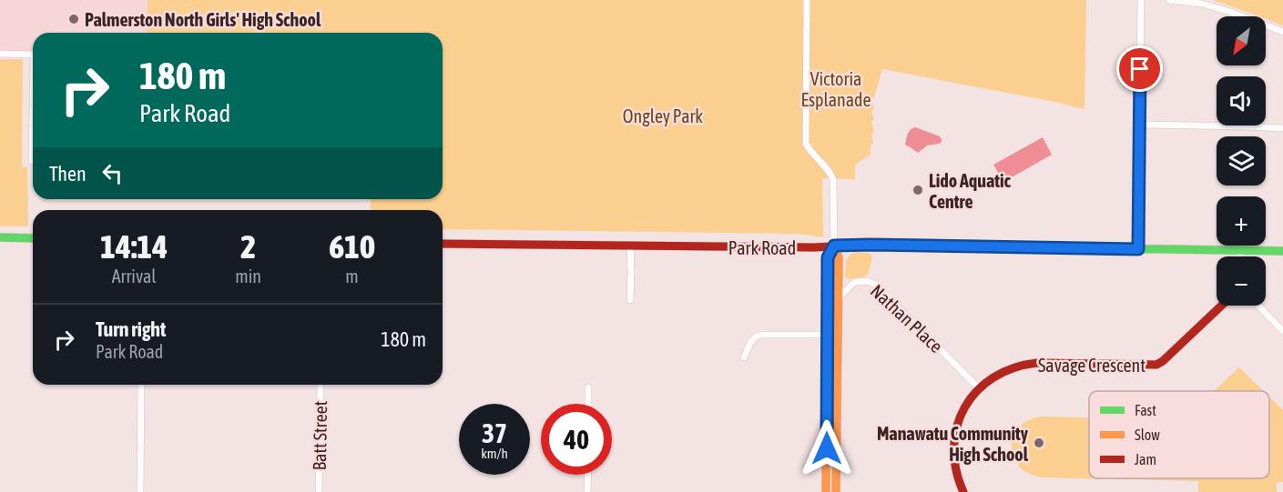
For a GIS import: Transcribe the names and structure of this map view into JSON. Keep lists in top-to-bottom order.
{
  "streets": {
    "street": [
      "Park Road",
      "Nathan Place",
      "Savage Crescent",
      "Batt Street"
    ]
  },
  "crossings": [
    ["Nathan Place", "Savage Crescent"]
  ],
  "parks": ["Victoria Esplanade", "Ongley Park"],
  "places": ["Palmerston North Girls' High School", "Lido Aquatic Centre", "Manawatu Community High School"],
  "legend": ["Fast", "Slow", "Jam"],
  "north": "bottom left",
  "page": {
    "map_buttons": ["+", "−"],
    "turn": ["180 m", "Park Road"],
    "then": "Then",
    "eta": [
      "14:14",
      "Arrival",
      "2",
      "min",
      "610",
      "m"
    ],
    "list": [
      {
        "name": "Turn right",
        "note": "Park Road",
        "value": "180 m"
      }
    ],
    "speed": "37 km/h",
    "limit": "40"
  }
}
